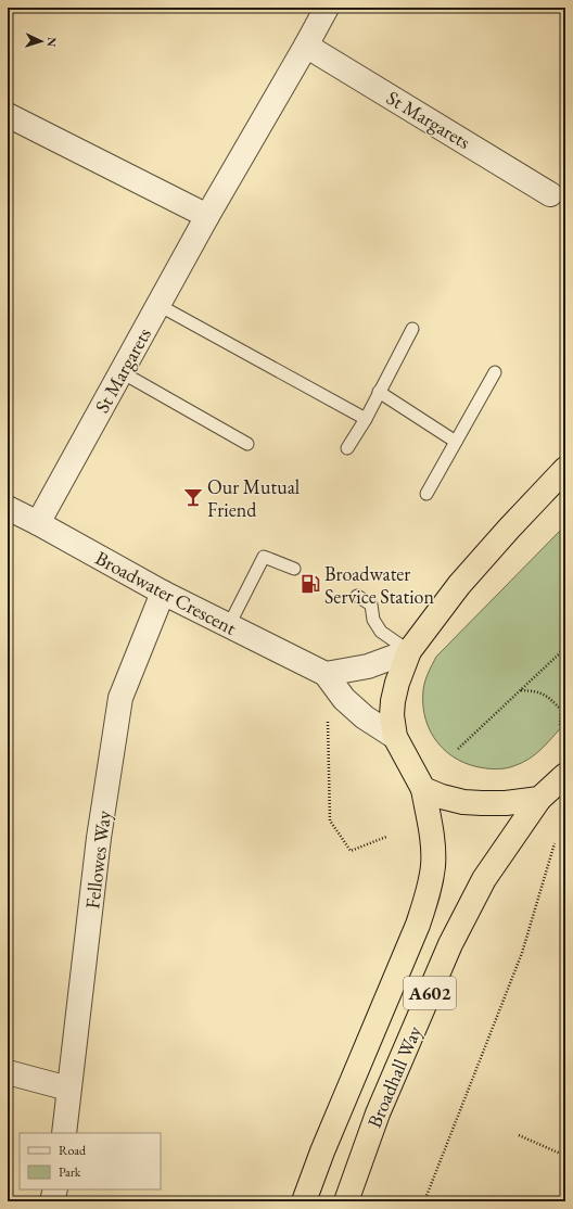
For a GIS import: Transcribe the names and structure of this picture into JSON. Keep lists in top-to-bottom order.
{
  "streets": {
    "highway": ["A602", "Broadhall Way"],
    "street": ["St Margarets", "Broadwater Crescent", "Fellowes Way"]
  },
  "crossings": [
    ["St Margarets", "Broadwater Crescent"],
    ["Broadwater Crescent", "Fellowes Way"],
    ["Broadwater Crescent", "Broadhall Way"]
  ],
  "places": {
    "bar": ["Our Mutual Friend"],
    "fuel station": ["Broadwater Service Station"]
  },
  "legend": ["Road", "Park"],
  "north": "right"
}
